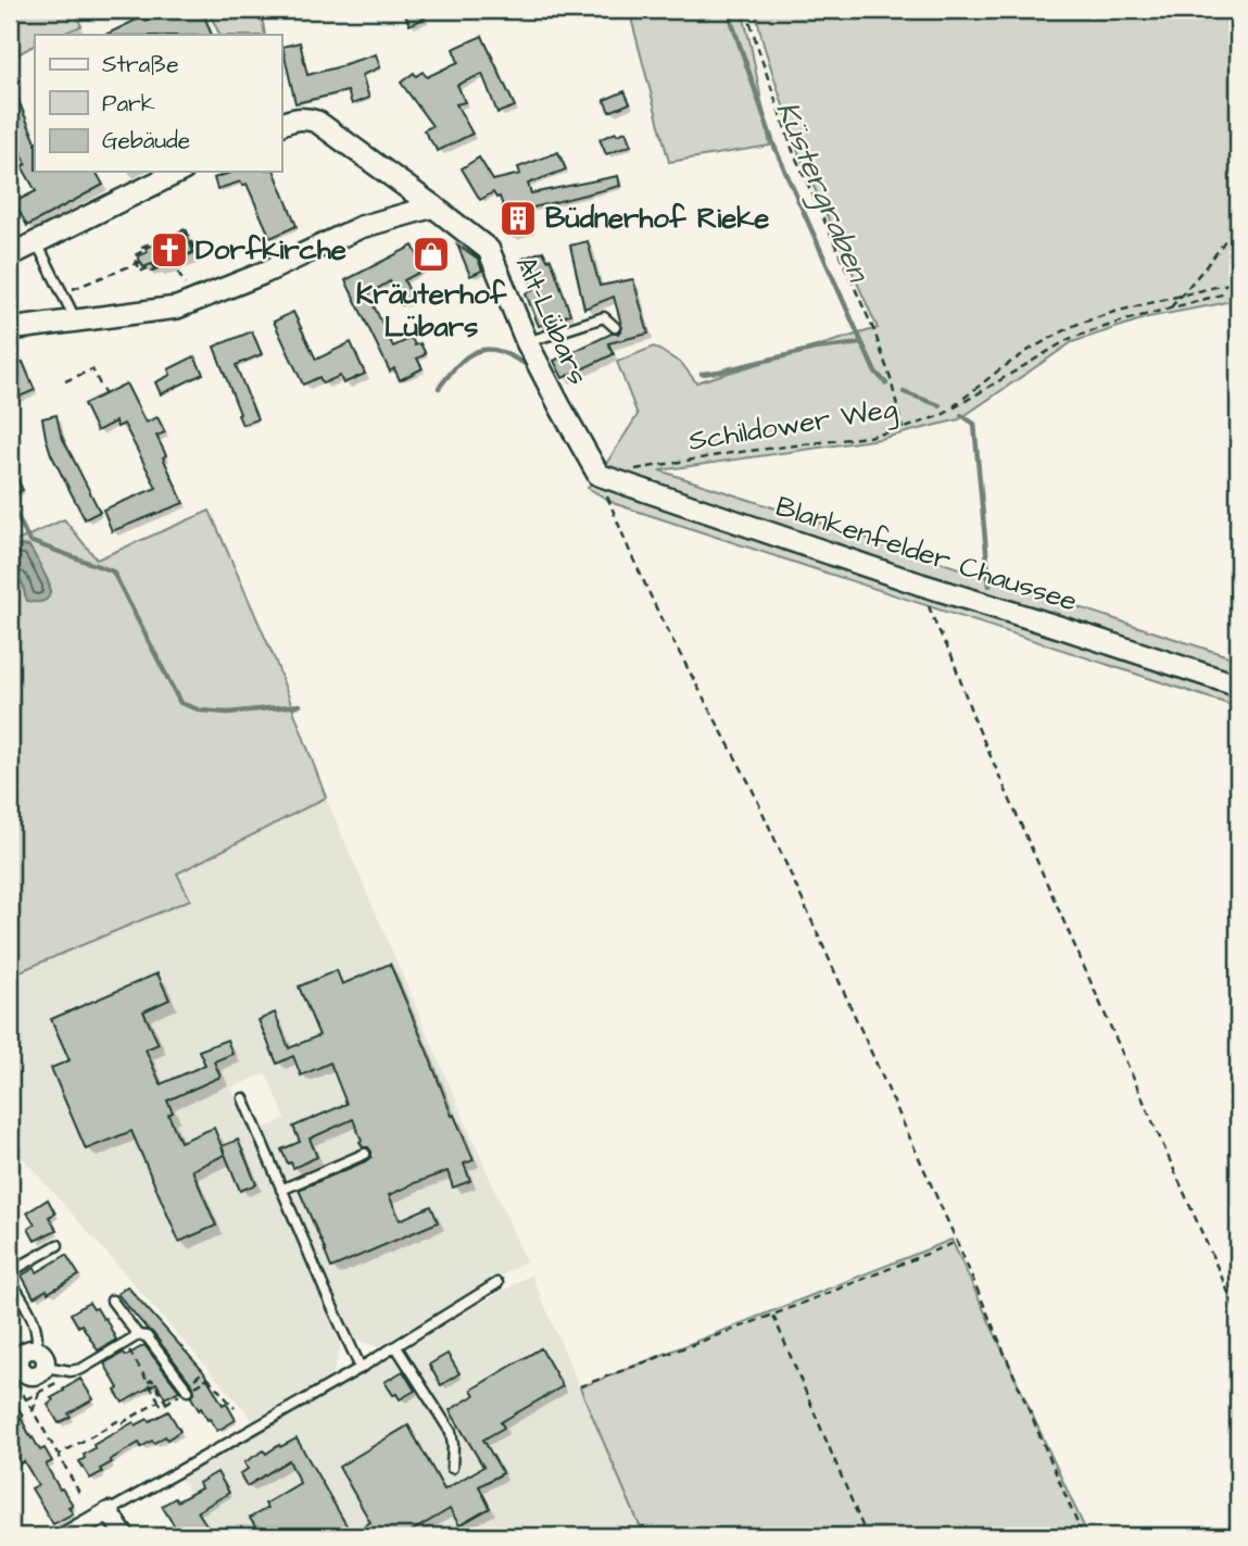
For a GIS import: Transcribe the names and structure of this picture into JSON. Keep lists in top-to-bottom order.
{
  "streets": {
    "street": ["Alt-Lübars", "Blankenfelder Chaussee"],
    "path": ["Schildower Weg"]
  },
  "crossings": [
    ["Alt-Lübars", "Blankenfelder Chaussee"]
  ],
  "water": ["Küstergraben"],
  "places": {
    "building": ["Büdnerhof Rieke"],
    "church": ["Dorfkirche"],
    "shop": ["Kräuterhof Lübars"]
  },
  "legend": ["Straße", "Park", "Gebäude"]
}
